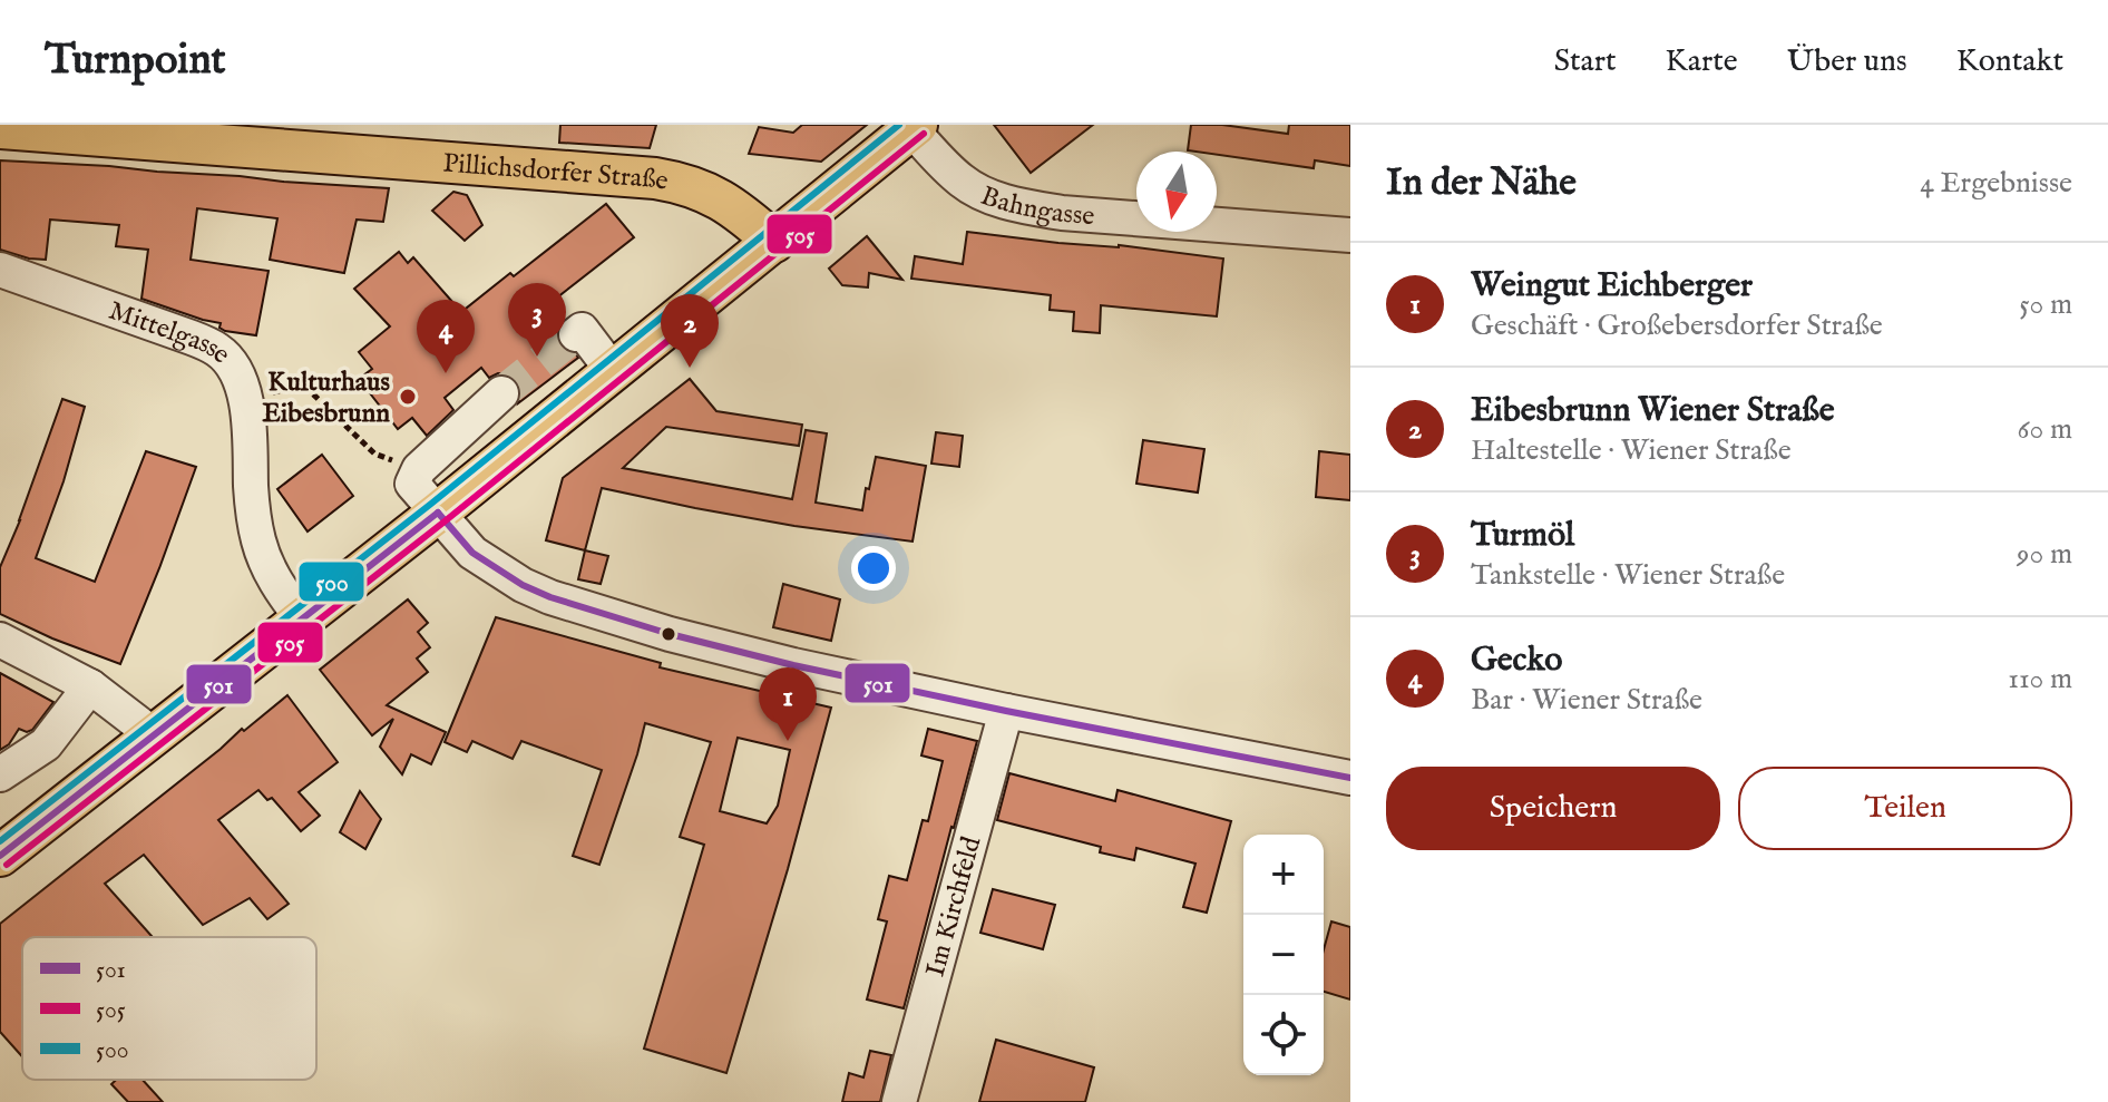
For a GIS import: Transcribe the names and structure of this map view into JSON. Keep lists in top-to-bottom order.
{
  "streets": {
    "main road": ["Pillichsdorfer Straße"],
    "street": ["Bahngasse", "Mittelgasse", "Im Kirchfeld"]
  },
  "places": ["Kulturhaus Eibesbrunn"],
  "lines": ["transit line 500", "transit line 505", "transit line 501"],
  "legend": ["501", "505", "500"],
  "north": "bottom",
  "page": {
    "header": "Turnpoint",
    "nav": [
      "Start",
      "Karte",
      "Über uns",
      "Kontakt"
    ],
    "heading": ["In der Nähe", "4 Ergebnisse"],
    "list": [
      {
        "mark": "1",
        "name": "Weingut Eichberger",
        "note": "Geschäft · Großebersdorfer Straße",
        "value": "50 m"
      },
      {
        "mark": "2",
        "name": "Eibesbrunn Wiener Straße",
        "note": "Haltestelle · Wiener Straße",
        "value": "60 m"
      },
      {
        "mark": "3",
        "name": "Turmöl",
        "note": "Tankstelle · Wiener Straße",
        "value": "90 m"
      },
      {
        "mark": "4",
        "name": "Gecko",
        "note": "Bar · Wiener Straße",
        "value": "110 m"
      }
    ],
    "pins": [
      "3",
      "2",
      "4",
      "1"
    ],
    "buttons": ["Speichern", "Teilen"],
    "map_buttons": ["+", "−"]
  }
}
